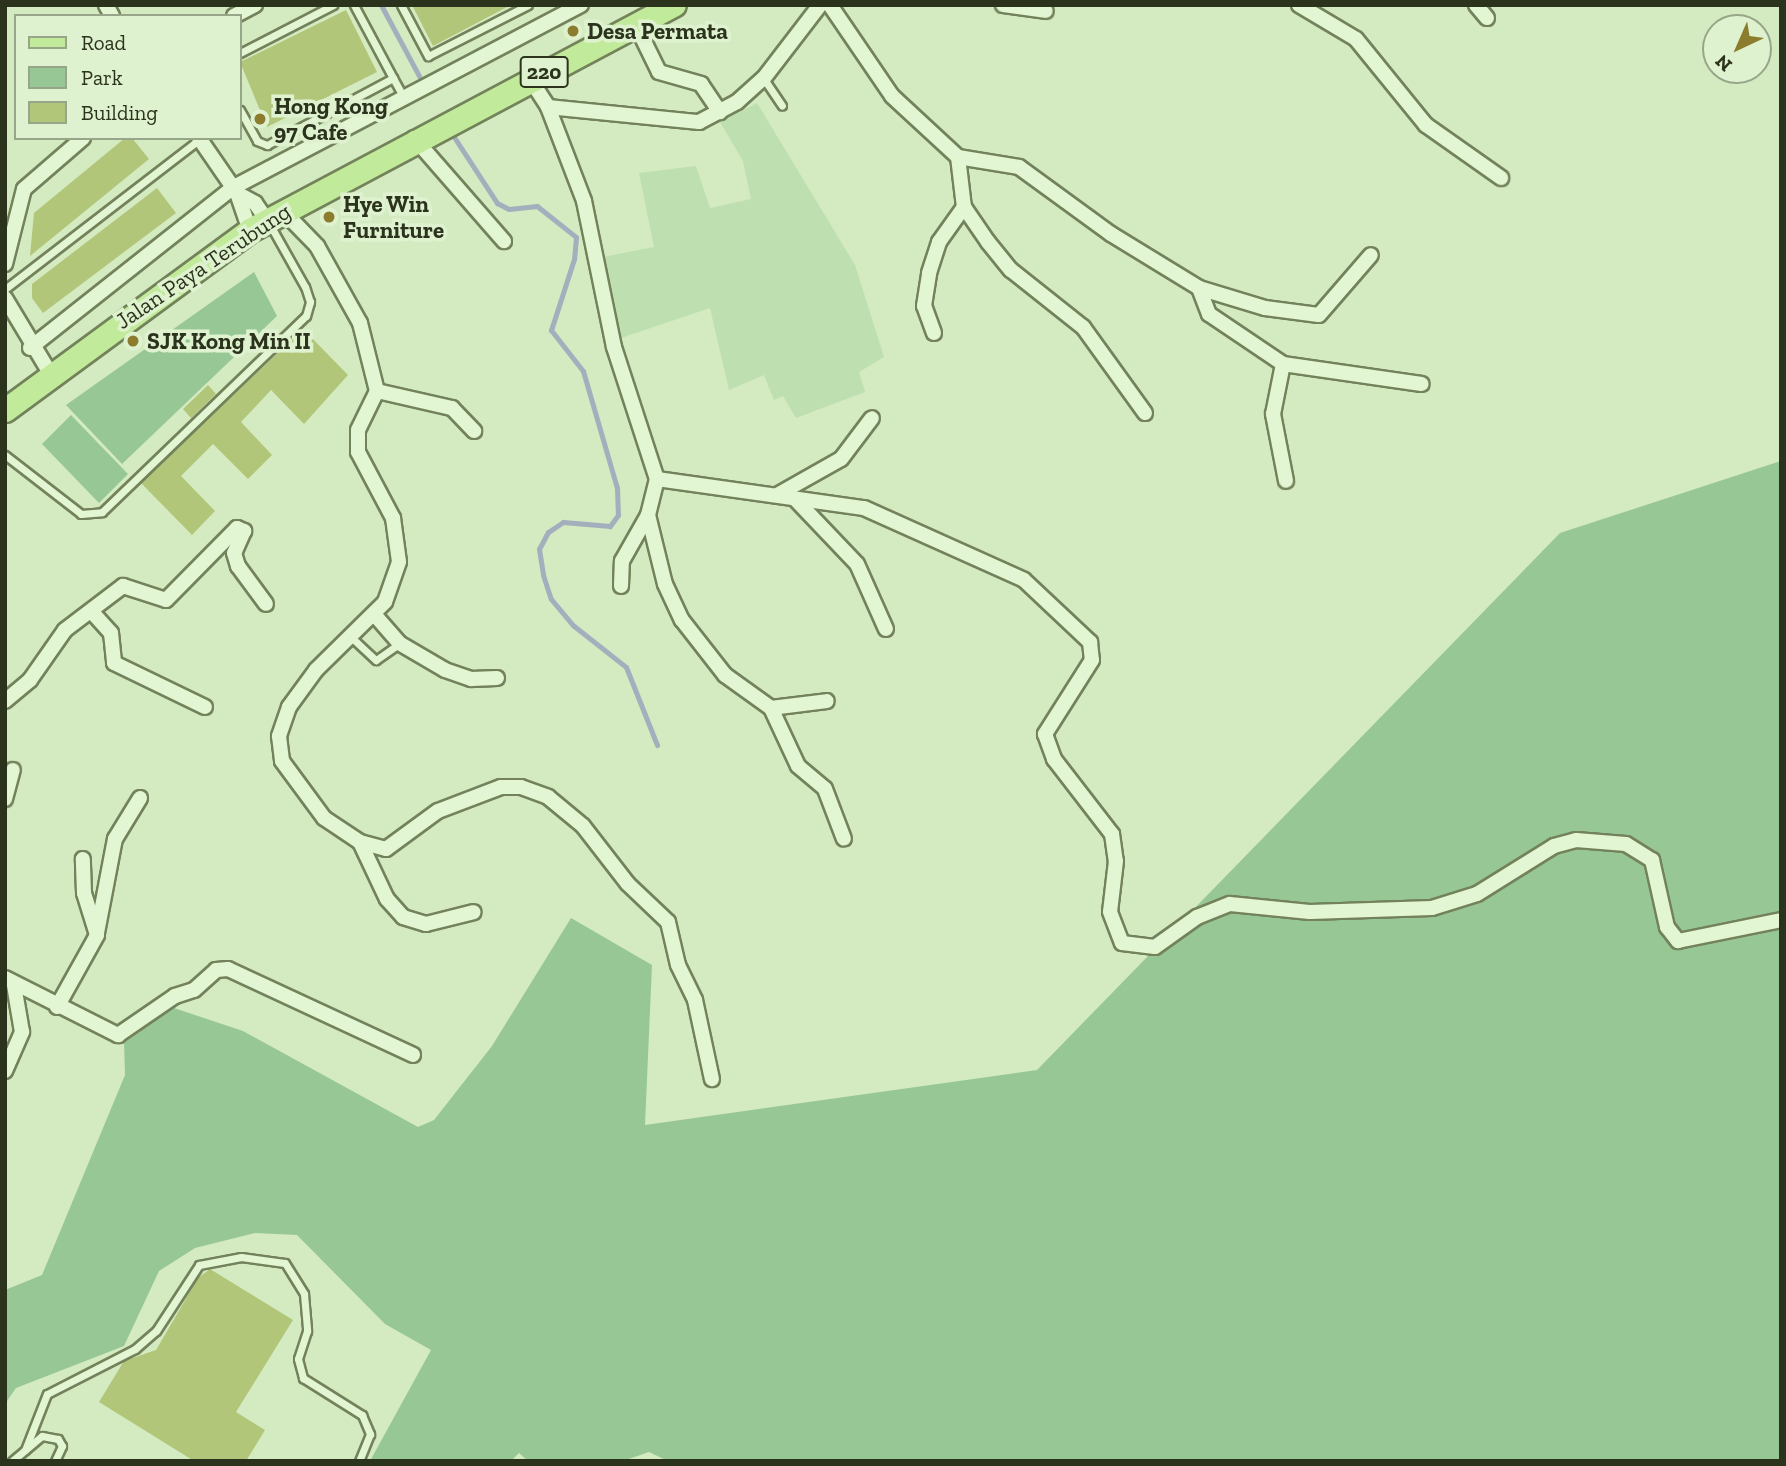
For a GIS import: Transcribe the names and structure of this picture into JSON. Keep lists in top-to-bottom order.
{
  "streets": {
    "main road": ["220", "Jalan Paya Terubung"]
  },
  "places": [
    "Desa Permata",
    "Hong Kong 97 Cafe",
    "Hye Win Furniture",
    "SJK Kong Min II"
  ],
  "legend": ["Road", "Park", "Building"],
  "north": "bottom left"
}
